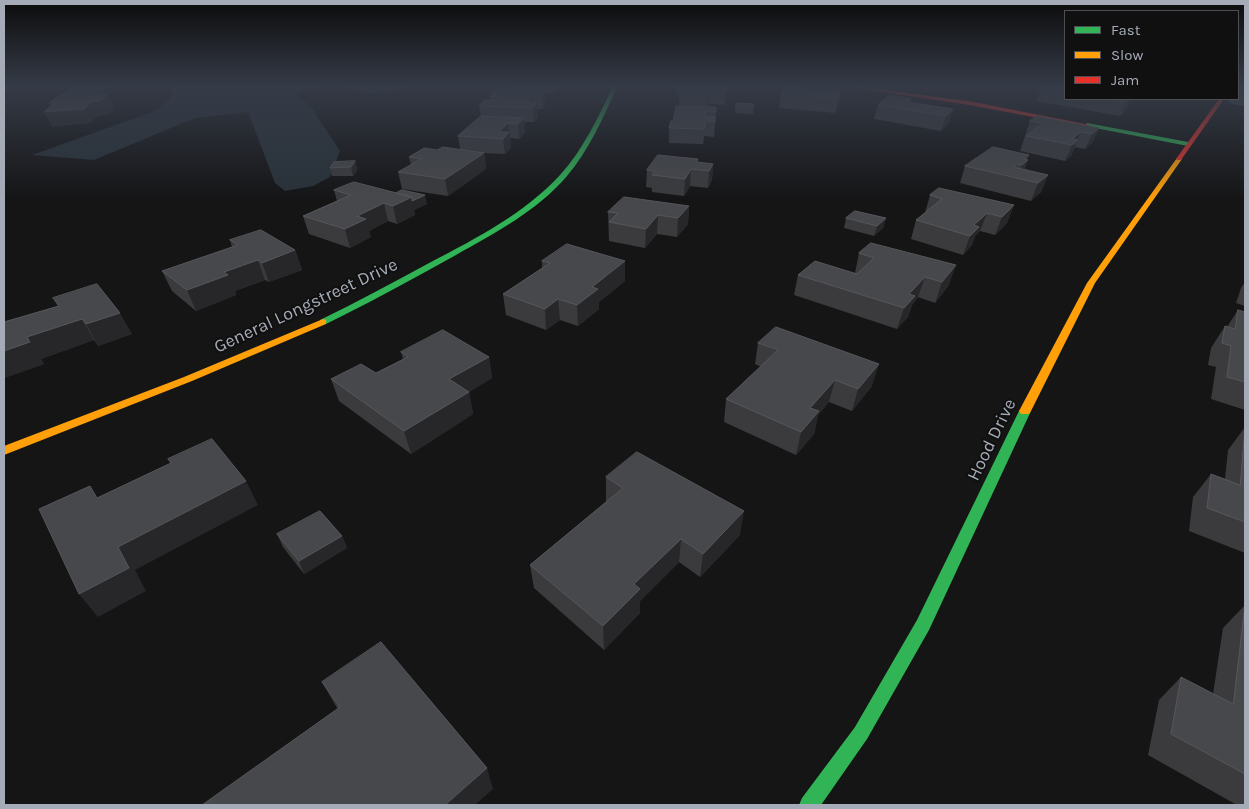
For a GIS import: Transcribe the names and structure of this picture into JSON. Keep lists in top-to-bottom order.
{
  "streets": {
    "street": ["General Longstreet Drive", "Hood Drive"]
  },
  "legend": ["Fast", "Slow", "Jam"]
}
